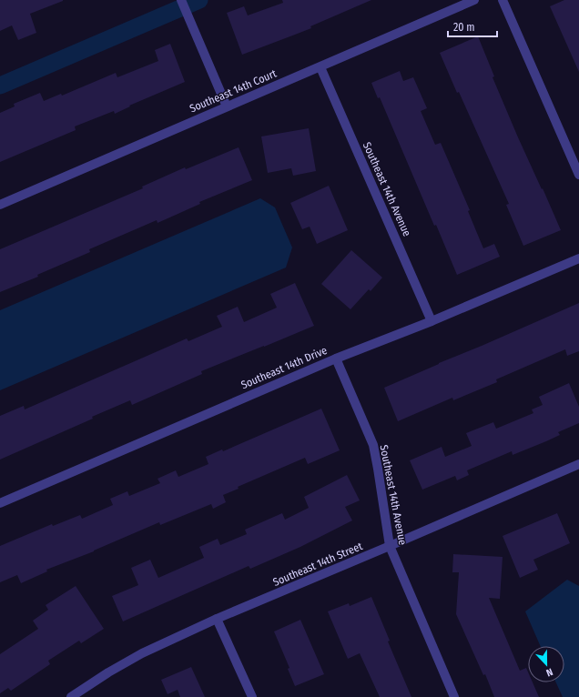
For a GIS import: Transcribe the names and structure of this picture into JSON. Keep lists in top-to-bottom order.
{
  "streets": {
    "street": [
      "Southeast 14th Court",
      "Southeast 14th Avenue",
      "Southeast 14th Drive",
      "Southeast 14th Street"
    ]
  },
  "crossings": [
    ["Southeast 14th Court", "Southeast 14th Avenue"],
    ["Southeast 14th Avenue", "Southeast 14th Drive"],
    ["Southeast 14th Avenue", "Southeast 14th Street"]
  ],
  "scale_bar": "20 m",
  "north": "bottom"
}
